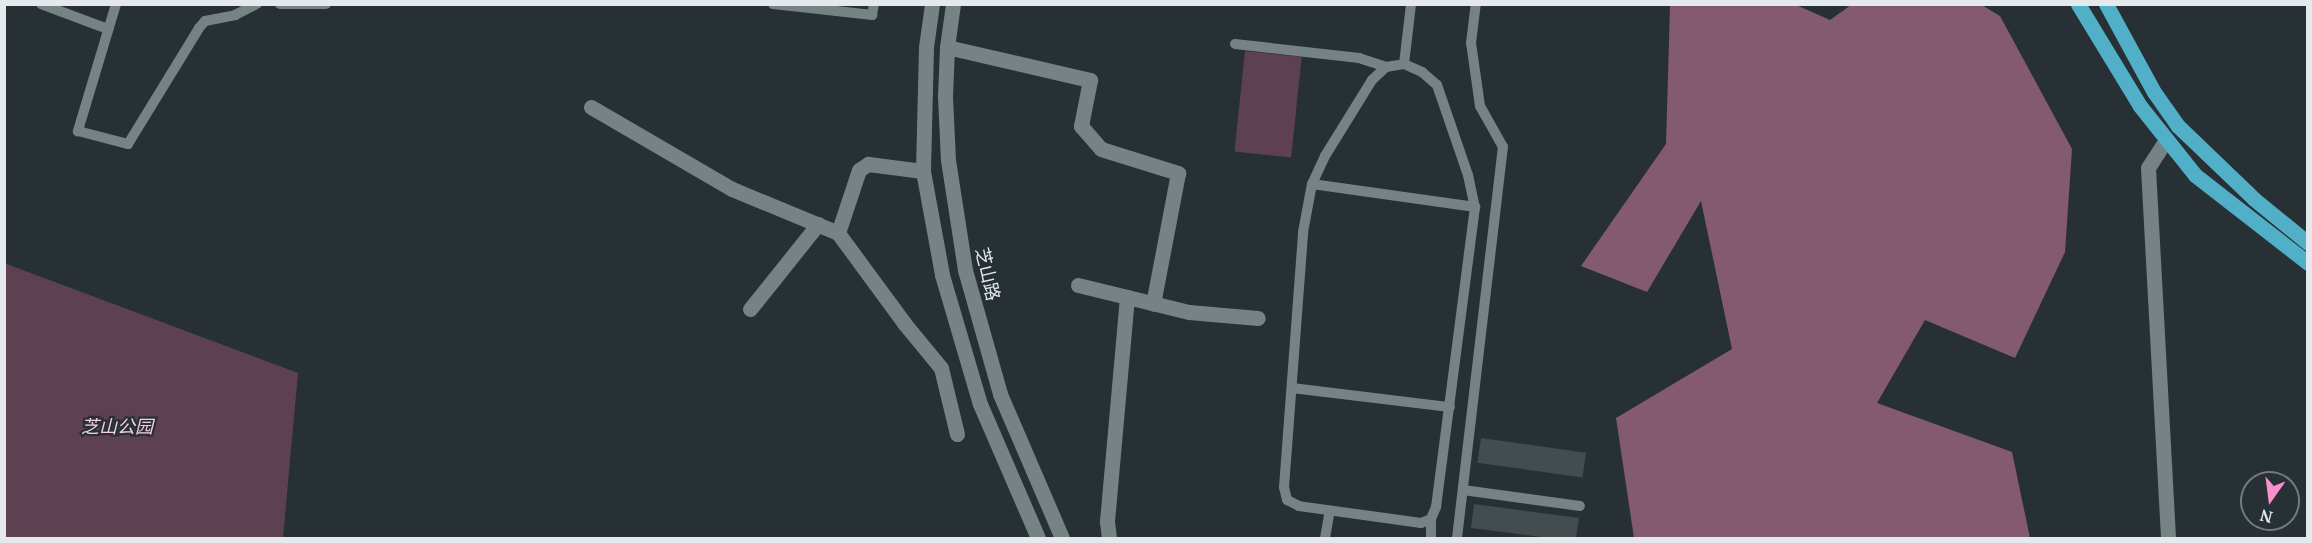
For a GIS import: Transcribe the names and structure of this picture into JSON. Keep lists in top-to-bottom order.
{
  "streets": {
    "street": ["芝山路"]
  },
  "parks": ["芝山公园"],
  "north": "bottom"
}
